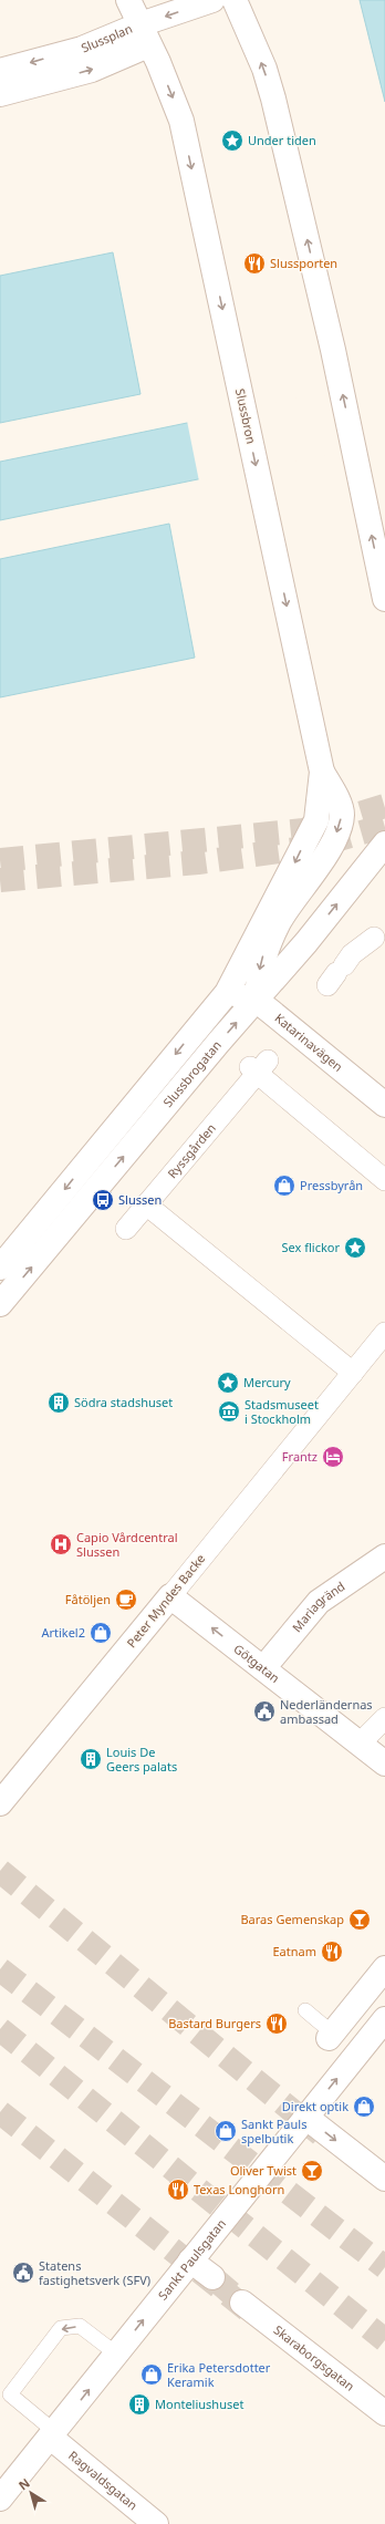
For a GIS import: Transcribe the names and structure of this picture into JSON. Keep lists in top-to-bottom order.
{
  "streets": {
    "street": [
      "Slussplan",
      "Slussbron",
      "Katarinavägen",
      "Slussbrogatan",
      "Ryssgården",
      "Peter Myndes Backe",
      "Mariagränd",
      "Götgatan",
      "Sankt Paulsgatan",
      "Skaraborgsgatan",
      "Ragvaldsgatan"
    ]
  },
  "crossings": [
    ["Slussplan", "Slussbron"],
    ["Slussbron", "Slussbrogatan"],
    ["Katarinavägen", "Slussbrogatan"],
    ["Peter Myndes Backe", "Götgatan"],
    ["Mariagränd", "Götgatan"],
    ["Sankt Paulsgatan", "Ragvaldsgatan"]
  ],
  "one_way": ["Götgatan", "Sankt Paulsgatan"],
  "places": {
    "place": ["Under tiden", "Sex flickor", "Mercury"],
    "restaurant": [
      "Slussporten",
      "Eatnam",
      "Bastard Burgers",
      "Texas Longhorn"
    ],
    "shop": [
      "Pressbyrån",
      "Artikel2",
      "Direkt optik",
      "Sankt Pauls spelbutik",
      "Erika Petersdotter Keramik"
    ],
    "bus stop": ["Slussen"],
    "building": ["Södra stadshuset", "Louis De Geers palats", "Monteliushuset"],
    "museum": ["Stadsmuseet i Stockholm"],
    "hotel": ["Frantz"],
    "hospital": ["Capio Vårdcentral Slussen"],
    "cafe": ["Fåtöljen"],
    "public building": ["Nederländernas ambassad", "Statens fastighetsverk (SFV)"],
    "bar": ["Baras Gemenskap", "Oliver Twist"]
  },
  "north": "top left"
}
